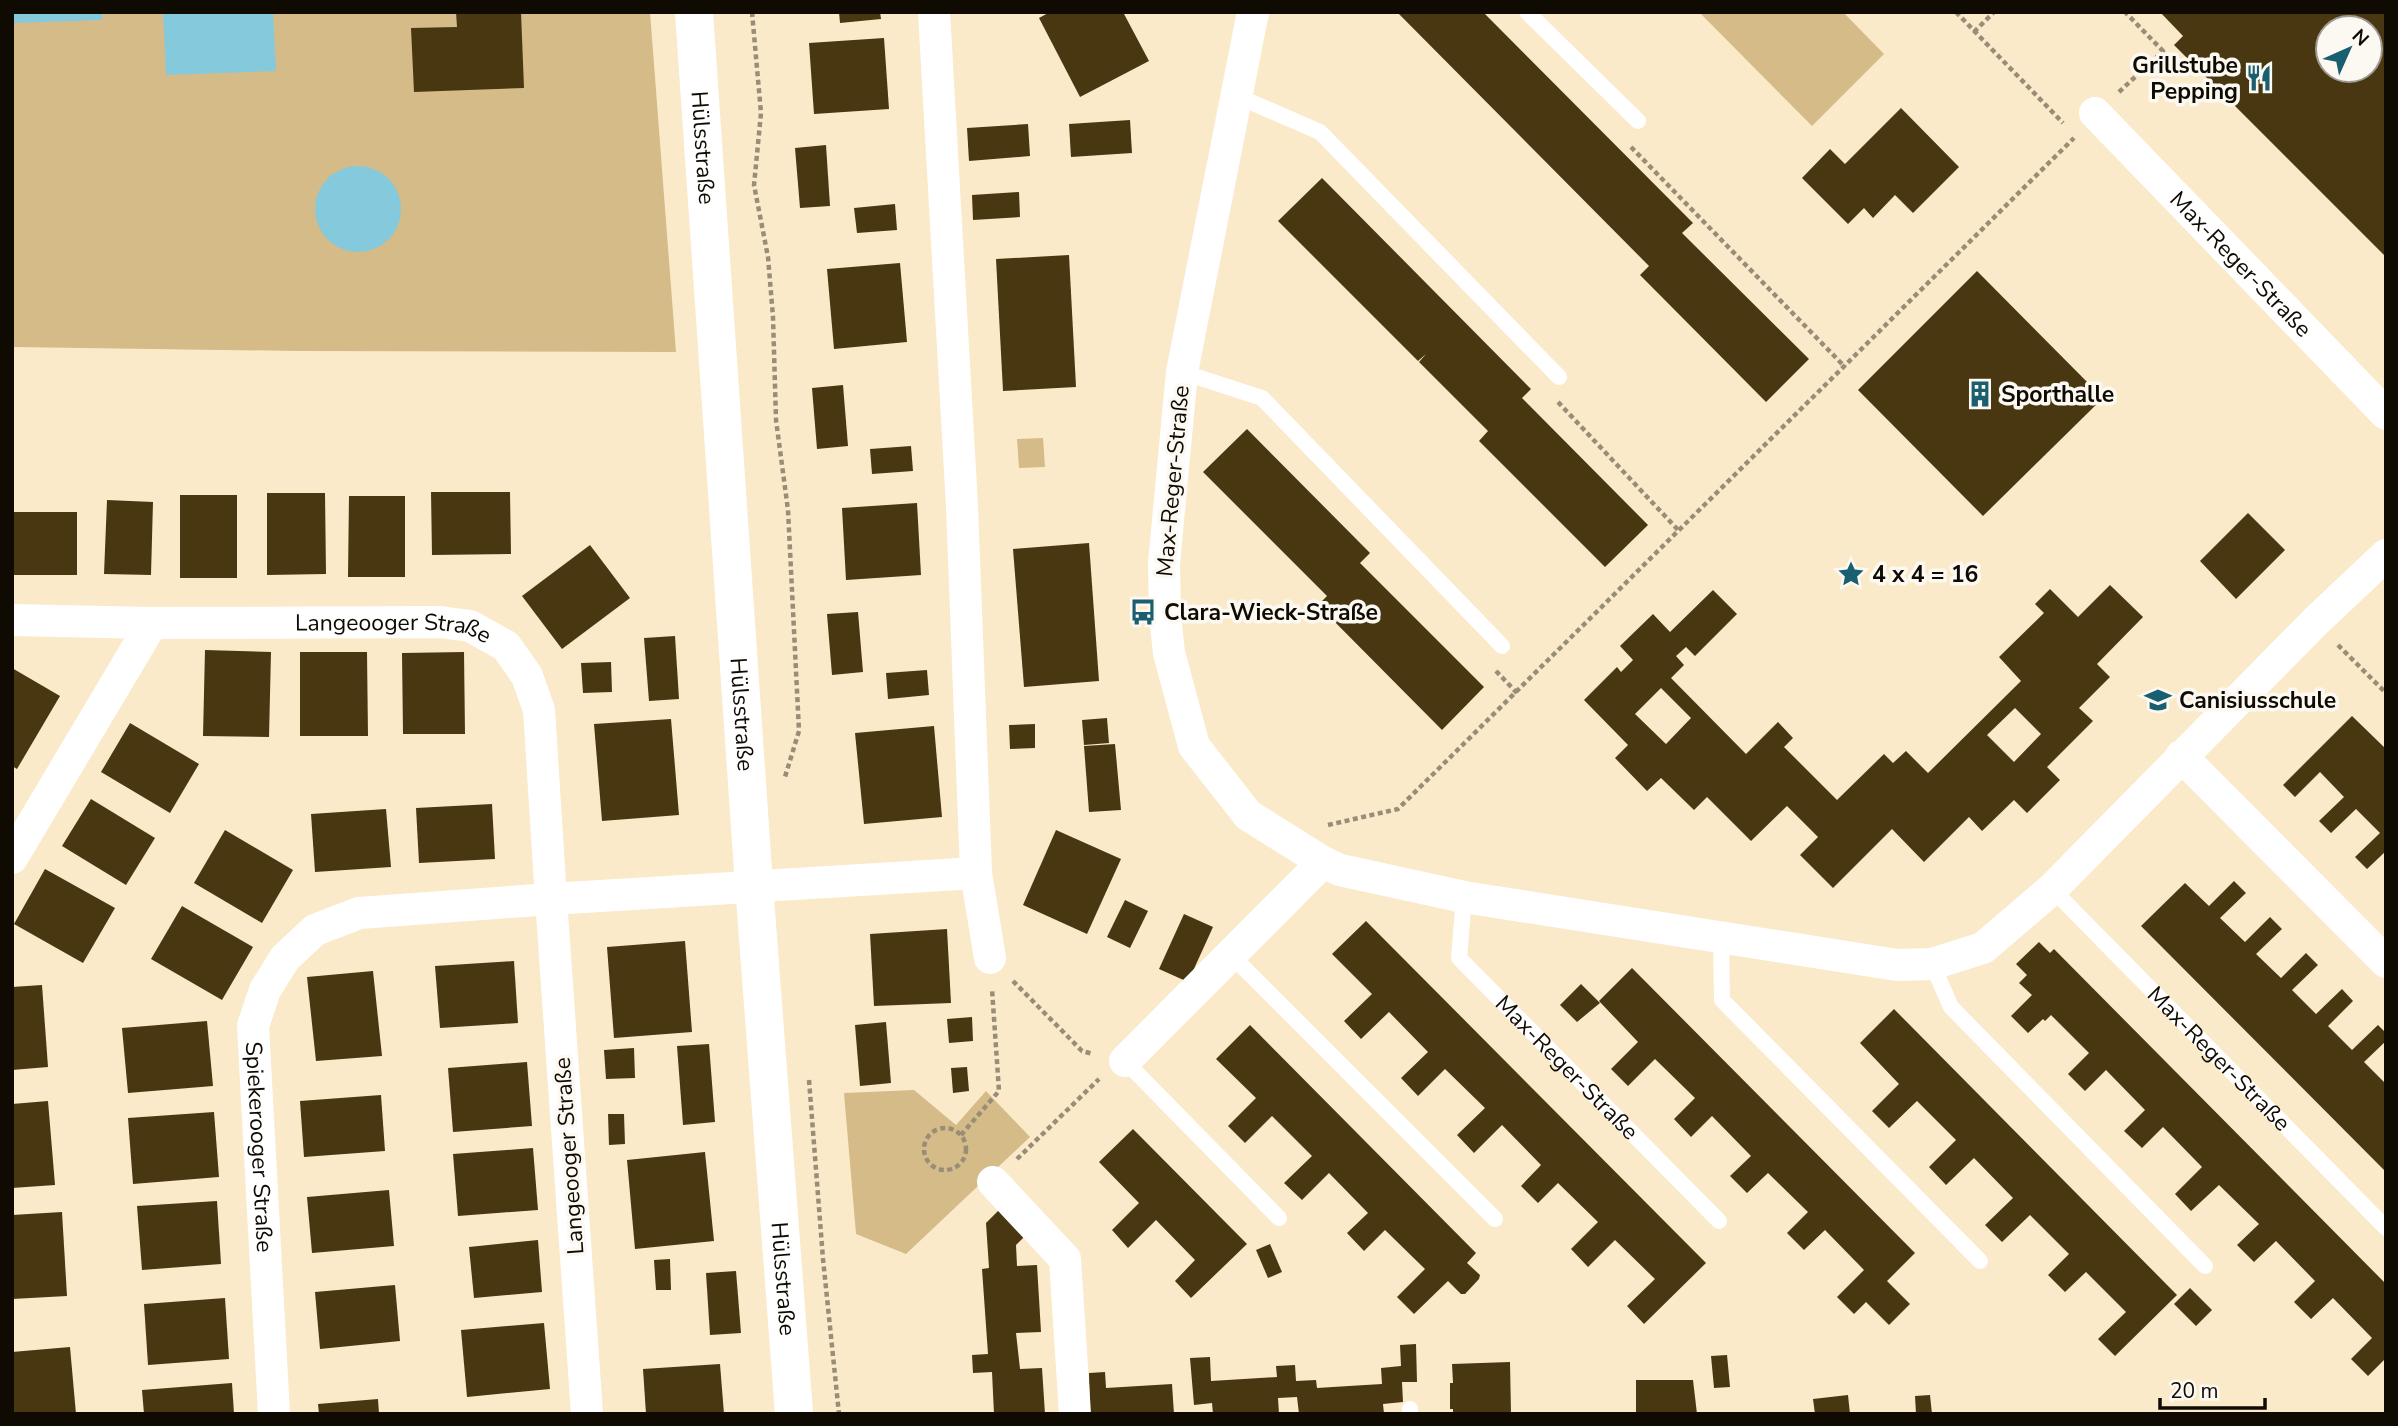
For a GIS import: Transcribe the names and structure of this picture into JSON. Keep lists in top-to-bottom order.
{
  "streets": {
    "street": [
      "Hülsstraße",
      "Max-Reger-Straße",
      "Langeooger Straße",
      "Spiekerooger Straße"
    ]
  },
  "crossings": [
    ["Langeooger Straße", "Spiekerooger Straße"]
  ],
  "places": {
    "restaurant": ["Grillstube Pepping"],
    "building": ["Sporthalle"],
    "place": ["4 x 4 = 16"],
    "bus stop": ["Clara-Wieck-Straße"],
    "school or university": ["Canisiusschule"]
  },
  "scale_bar": "20 m",
  "north": "top right"
}
